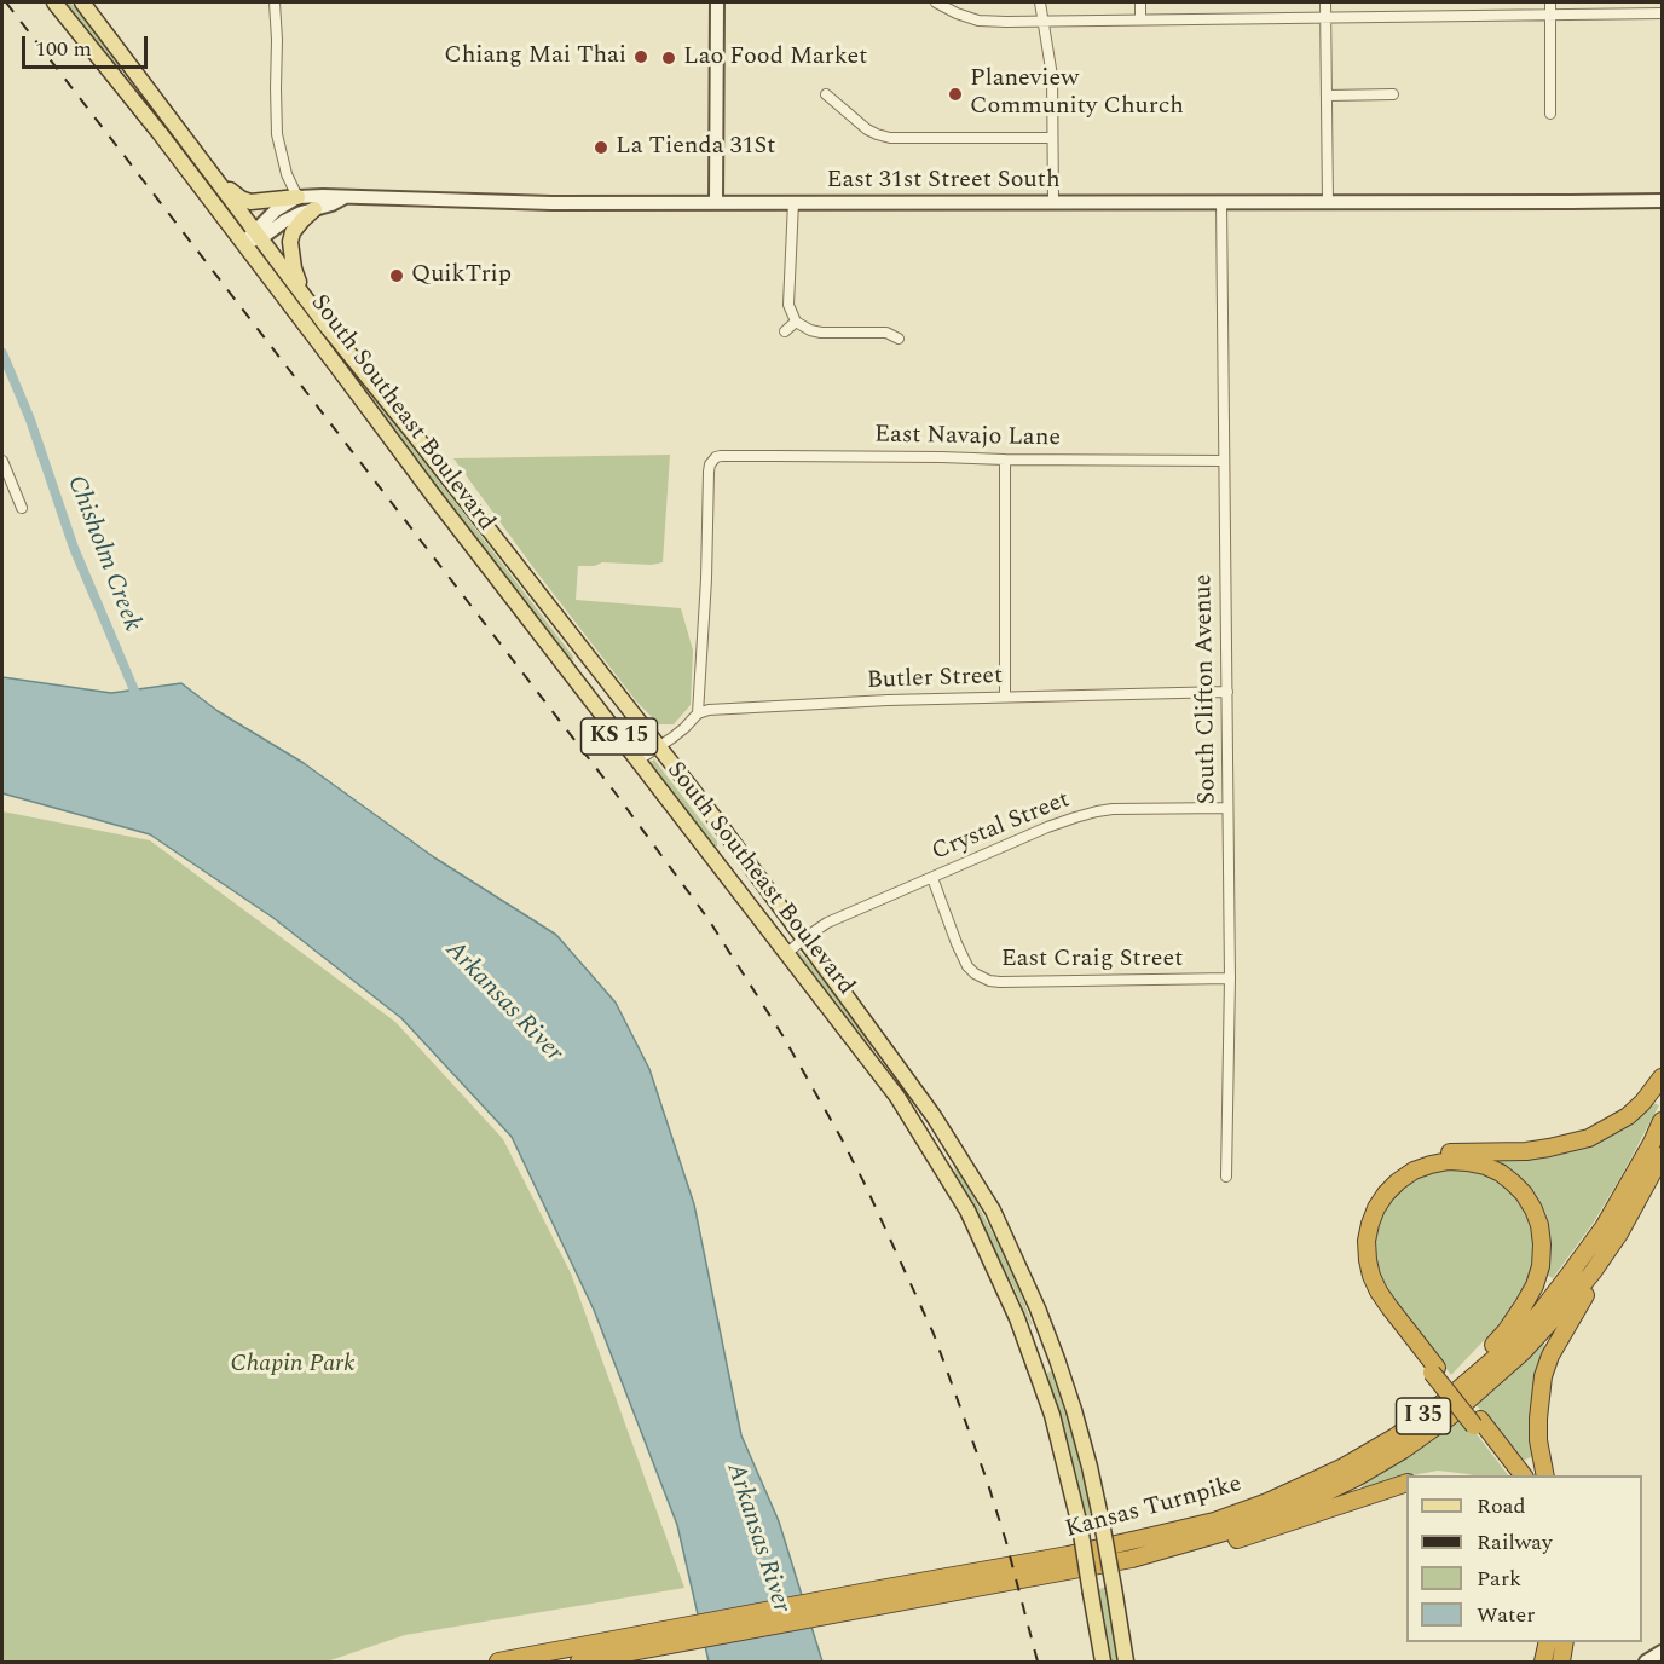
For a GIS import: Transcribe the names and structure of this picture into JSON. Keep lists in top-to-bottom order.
{
  "streets": {
    "highway": ["I 35", "Kansas Turnpike"],
    "main road": ["South Southeast Boulevard", "KS 15"],
    "street": [
      "East 31st Street South",
      "East Navajo Lane",
      "Butler Street",
      "South Clifton Avenue",
      "Crystal Street",
      "East Craig Street"
    ]
  },
  "crossings": [
    ["East 31st Street South", "South Clifton Avenue"],
    ["South Southeast Boulevard", "Crystal Street"],
    ["East Navajo Lane", "Butler Street"],
    ["East Navajo Lane", "South Clifton Avenue"],
    ["Butler Street", "South Clifton Avenue"],
    ["South Clifton Avenue", "Crystal Street"],
    ["South Clifton Avenue", "East Craig Street"],
    ["Crystal Street", "East Craig Street"]
  ],
  "water": ["Chisholm Creek", "Arkansas River"],
  "parks": ["Chapin Park"],
  "places": [
    "Chiang Mai Thai",
    "Lao Food Market",
    "Planeview Community Church",
    "La Tienda 31St",
    "QuikTrip"
  ],
  "legend": [
    "Road",
    "Railway",
    "Park",
    "Water"
  ],
  "scale_bar": "100 m"
}
